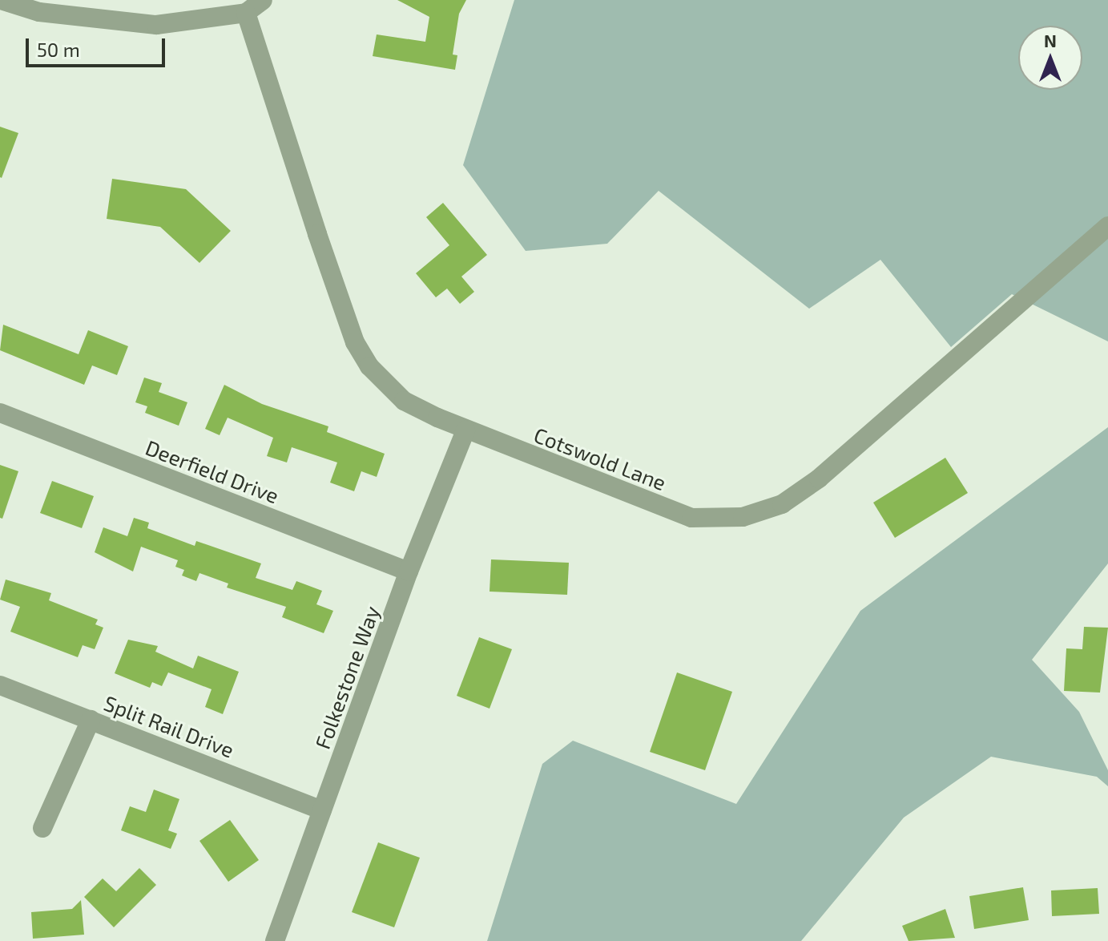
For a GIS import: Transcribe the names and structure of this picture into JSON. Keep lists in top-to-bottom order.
{
  "streets": {
    "street": [
      "Cotswold Lane",
      "Deerfield Drive",
      "Folkestone Way",
      "Split Rail Drive"
    ]
  },
  "crossings": [
    ["Cotswold Lane", "Folkestone Way"],
    ["Deerfield Drive", "Folkestone Way"],
    ["Folkestone Way", "Split Rail Drive"]
  ],
  "scale_bar": "50 m",
  "north": "top"
}
